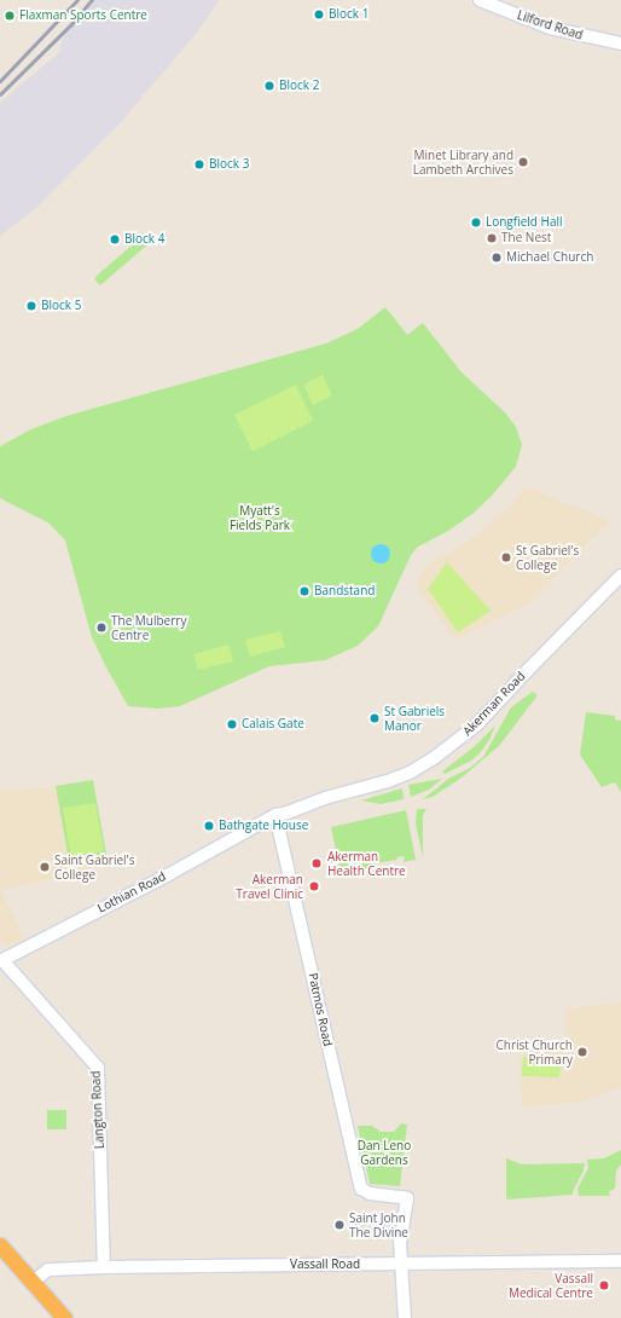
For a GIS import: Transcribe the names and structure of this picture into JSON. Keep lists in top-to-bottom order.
{
  "streets": {
    "street": [
      "Lilford Road",
      "Akerman Road",
      "Lothian Road",
      "Patmos Road",
      "Langton Road",
      "Vassall Road"
    ]
  },
  "crossings": [
    ["Akerman Road", "Lothian Road"],
    ["Lothian Road", "Langton Road"],
    ["Patmos Road", "Vassall Road"],
    ["Langton Road", "Vassall Road"]
  ],
  "parks": ["Myatt's Fields Park", "Dan Leno Gardens"],
  "places": [
    "Block 1",
    "Flaxman Sports Centre",
    "Block 2",
    "Minet Library and Lambeth Archives",
    "Block 3",
    "Longfield Hall",
    "The Nest",
    "Block 4",
    "Michael Church",
    "Block 5",
    "St Gabriel's College",
    "Bandstand",
    "The Mulberry Centre",
    "St Gabriels Manor",
    "Calais Gate",
    "Bathgate House",
    "Akerman Health Centre",
    "Saint Gabriel's College",
    "Akerman Travel Clinic",
    "Christ Church Primary",
    "Saint John The Divine",
    "Vassall Medical Centre"
  ]
}
